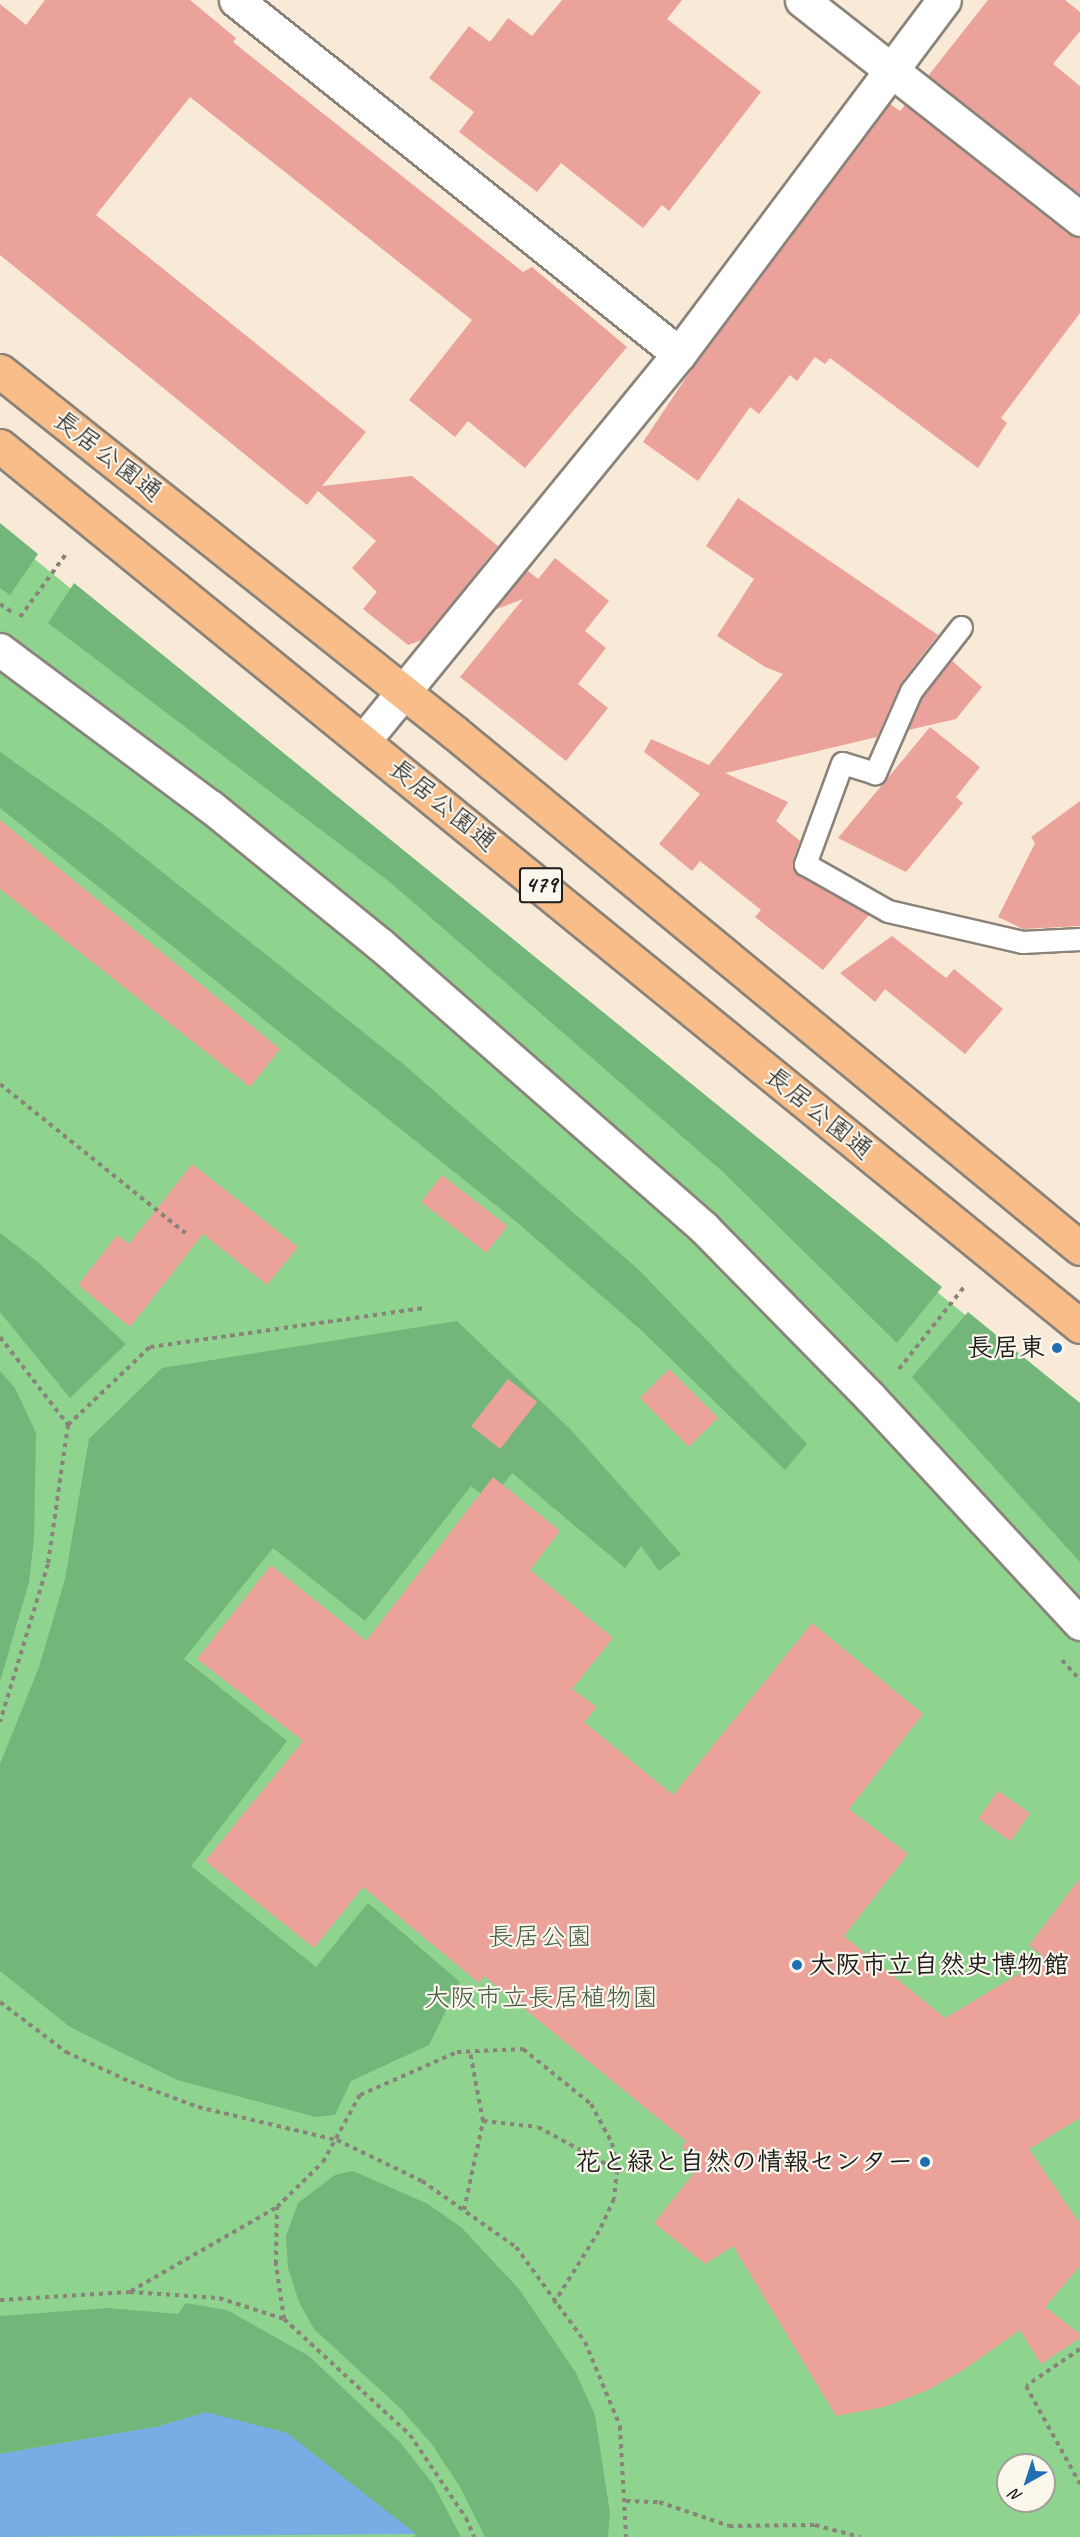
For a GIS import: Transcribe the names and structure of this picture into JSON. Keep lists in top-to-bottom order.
{
  "streets": {
    "highway": ["長居公園通", "479"]
  },
  "parks": ["長居公園", "大阪市立長居植物園"],
  "places": ["長居東", "大阪市立自然史博物館", "花と緑と自然の情報センター"],
  "north": "bottom left"
}
